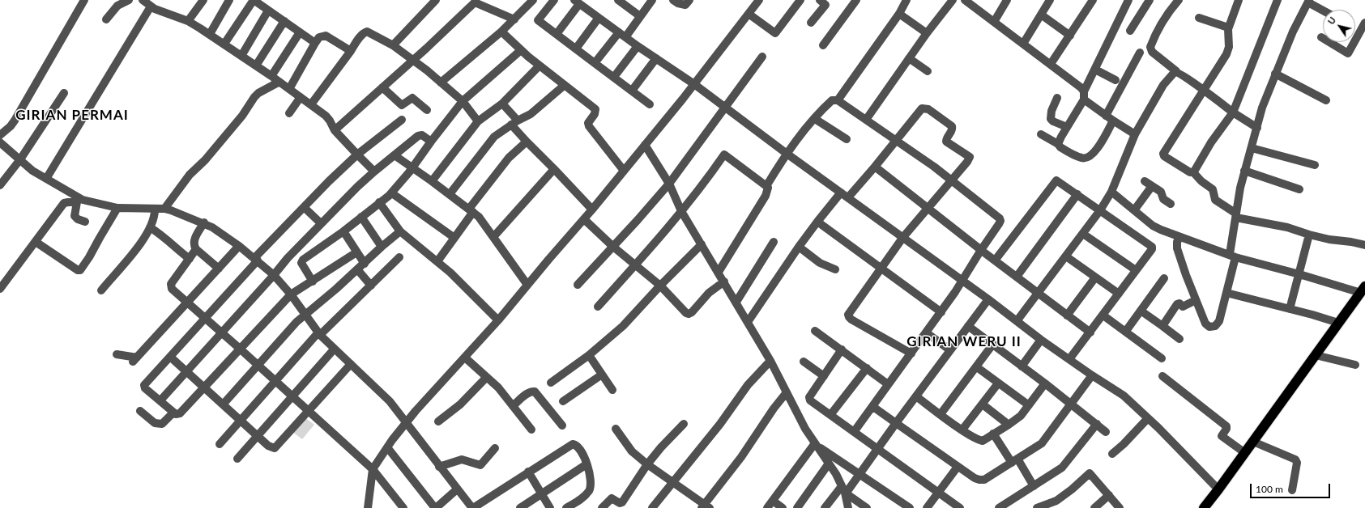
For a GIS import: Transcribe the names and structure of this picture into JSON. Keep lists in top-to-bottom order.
{
  "districts": ["GIRIAN PERMAI", "GIRIAN WERU II"],
  "scale_bar": "100 m",
  "north": "top left"
}
